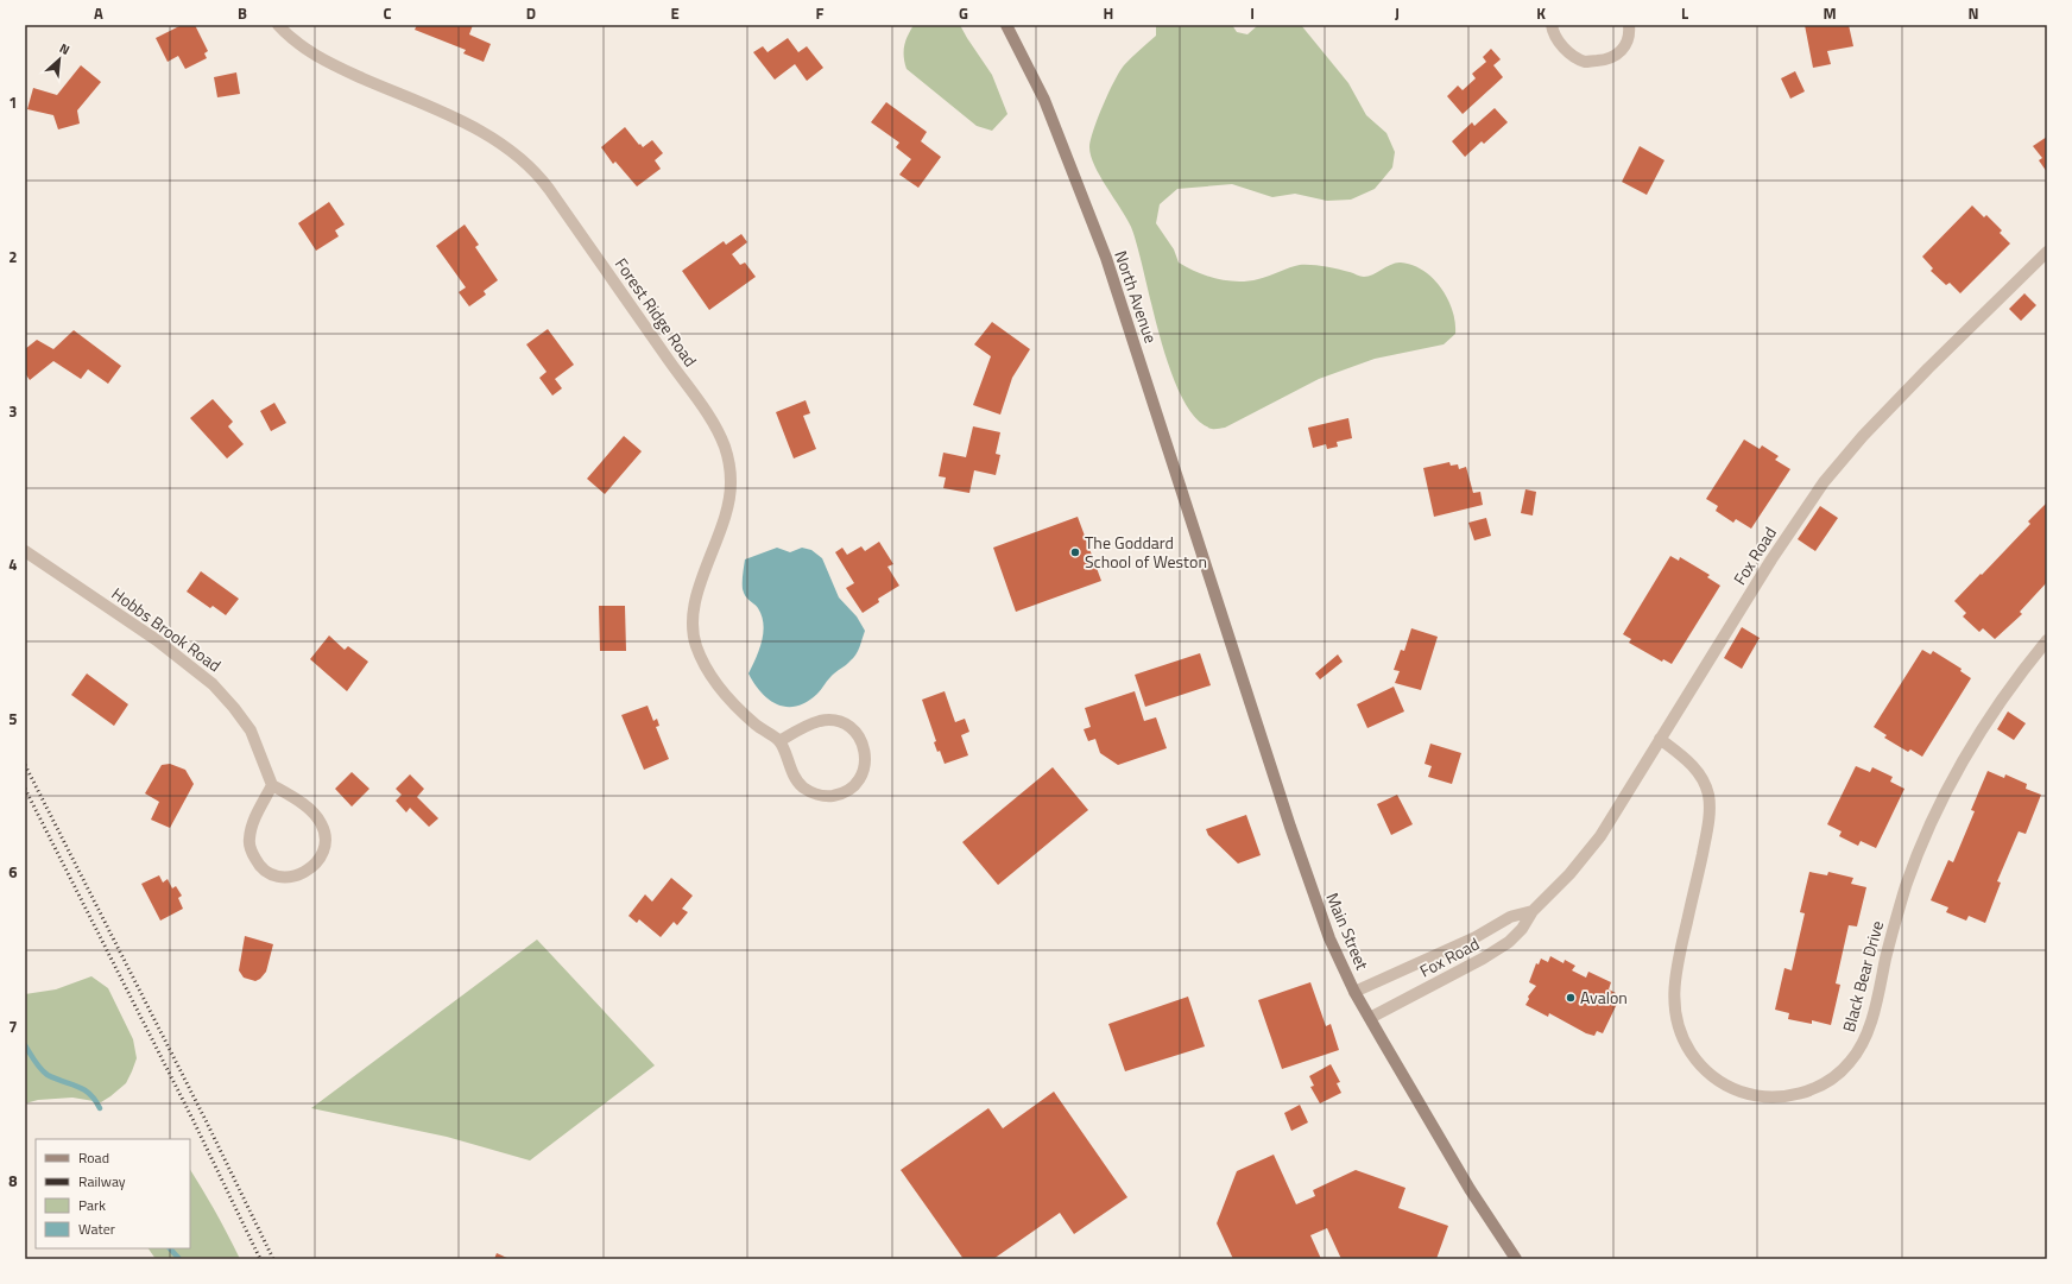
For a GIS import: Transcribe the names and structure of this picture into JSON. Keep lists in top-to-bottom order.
{
  "streets": {
    "main road": ["North Avenue", "Main Street"],
    "street": [
      "Forest Ridge Road",
      "Fox Road",
      "Hobbs Brook Road",
      "Black Bear Drive"
    ]
  },
  "crossings": [
    ["North Avenue", "Main Street"],
    ["Fox Road", "Main Street"],
    ["Fox Road", "Black Bear Drive"]
  ],
  "places": ["The Goddard School of Weston", "Avalon"],
  "legend": [
    "Road",
    "Railway",
    "Park",
    "Water"
  ],
  "north": "top right",
  "grid": {
    "columns": [
      "A",
      "B",
      "C",
      "D",
      "E",
      "F",
      "G",
      "H",
      "I",
      "J",
      "K",
      "L",
      "M",
      "N"
    ],
    "rows": [
      "1",
      "2",
      "3",
      "4",
      "5",
      "6",
      "7",
      "8"
    ]
  }
}
